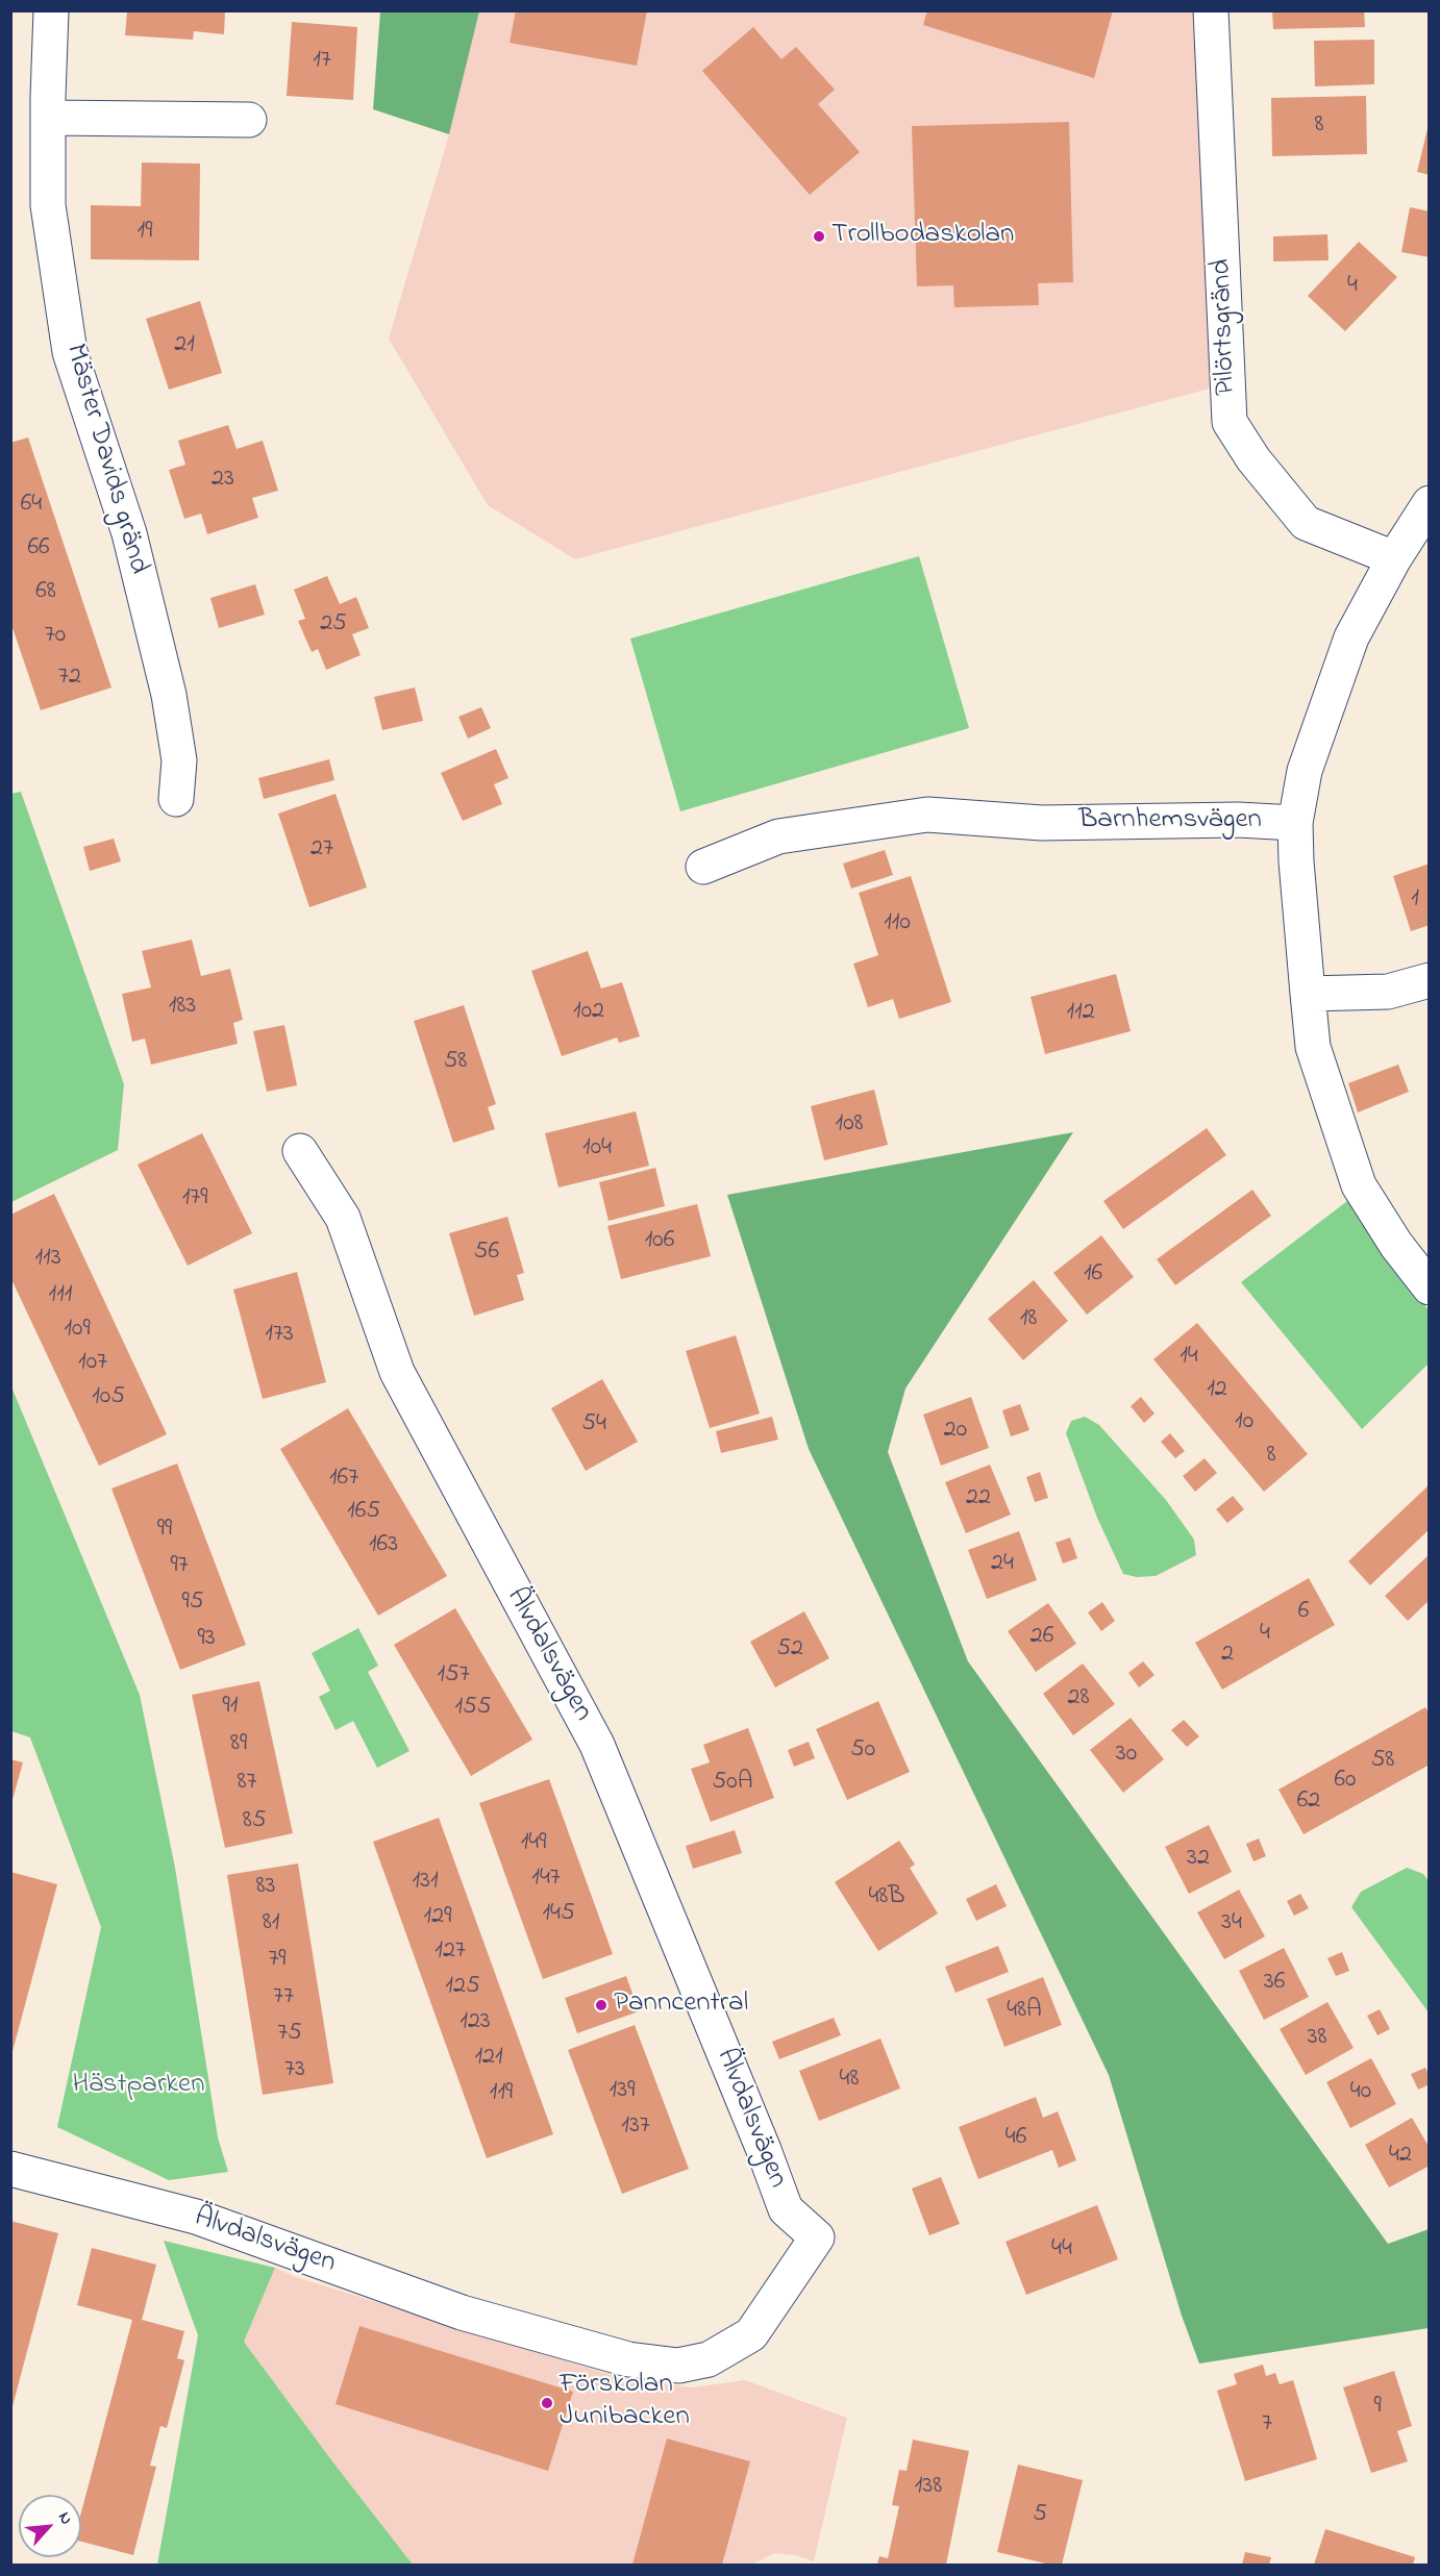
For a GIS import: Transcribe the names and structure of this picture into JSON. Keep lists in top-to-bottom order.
{
  "streets": {
    "street": [
      "Pilörtsgränd",
      "Mäster Davids gränd",
      "Barnhemsvägen",
      "Älvdalsvägen"
    ]
  },
  "crossings": [
    ["Pilörtsgränd", "Barnhemsvägen"]
  ],
  "parks": ["Hästparken"],
  "places": ["Trollbodaskolan", "Panncentral", "Förskolan Junibacken"],
  "house_numbers": [
    "17",
    "8",
    "19",
    "4",
    "21",
    "23",
    "64",
    "66",
    "68",
    "25",
    "70",
    "72",
    "27",
    "1",
    "110",
    "183",
    "102",
    "112",
    "58",
    "108",
    "104",
    "179",
    "106",
    "56",
    "113",
    "16",
    "111",
    "18",
    "109",
    "173",
    "14",
    "107",
    "12",
    "105",
    "10",
    "54",
    "20",
    "8",
    "167",
    "22",
    "165",
    "99",
    "163",
    "24",
    "97",
    "95",
    "6",
    "4",
    "26",
    "93",
    "52",
    "2",
    "157",
    "28",
    "91",
    "155",
    "89",
    "50",
    "30",
    "58",
    "60",
    "87",
    "50A",
    "62",
    "85",
    "149",
    "32",
    "147",
    "131",
    "83",
    "48B",
    "145",
    "129",
    "81",
    "34",
    "127",
    "79",
    "36",
    "125",
    "77",
    "48A",
    "123",
    "75",
    "38",
    "121",
    "73",
    "48",
    "139",
    "40",
    "119",
    "137",
    "46",
    "42",
    "44",
    "9",
    "7",
    "138",
    "5"
  ],
  "north": "top right"
}
